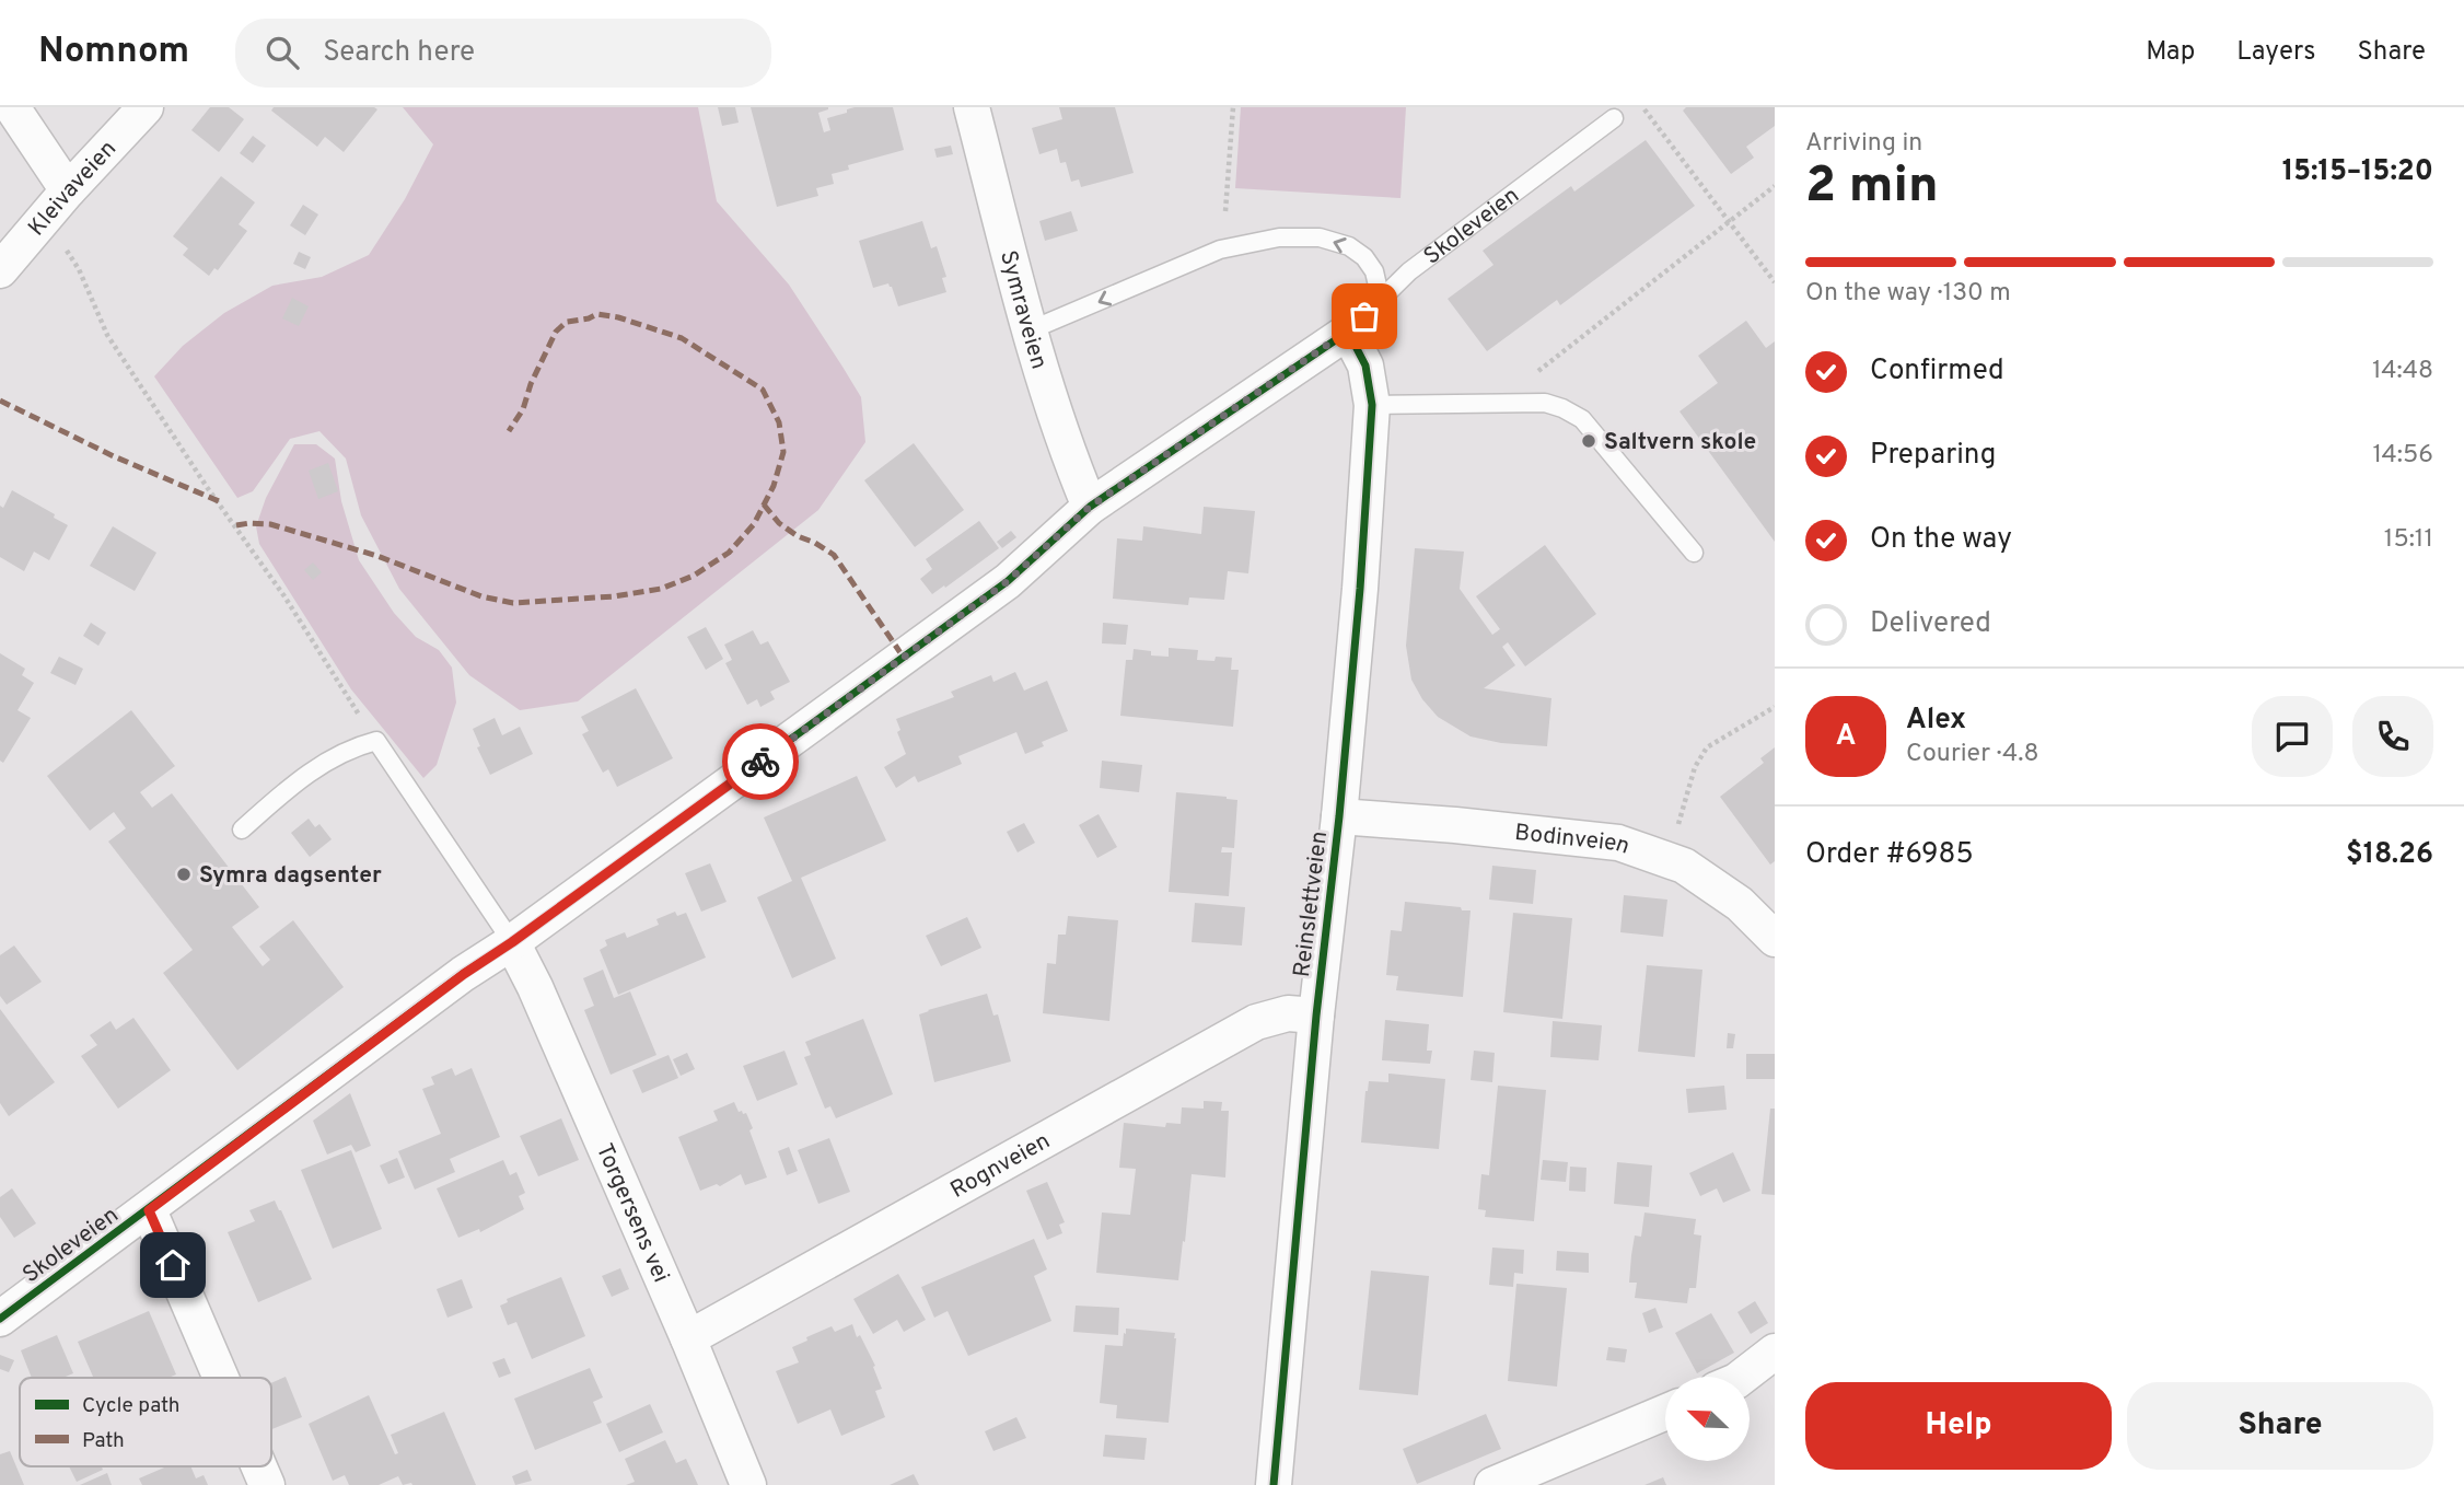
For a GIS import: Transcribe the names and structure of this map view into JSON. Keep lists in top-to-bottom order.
{
  "streets": {
    "street": [
      "Kleivaveien",
      "Skoleveien",
      "Symraveien",
      "Bodinveien",
      "Reinslettveien",
      "Rognveien",
      "Torgersens vei"
    ]
  },
  "crossings": [
    ["Skoleveien", "Symraveien"],
    ["Skoleveien", "Reinslettveien"],
    ["Skoleveien", "Torgersens vei"],
    ["Bodinveien", "Reinslettveien"],
    ["Reinslettveien", "Rognveien"],
    ["Rognveien", "Torgersens vei"]
  ],
  "places": ["Saltvern skole", "Symra dagsenter"],
  "legend": ["Cycle path", "Path"],
  "north": "top left",
  "page": {
    "header": "Nomnom",
    "search": "Search here",
    "nav": ["Map", "Layers", "Share"],
    "heading": ["2 min", "Arriving in", "15:15–15:20"],
    "panel": [
      "Alex",
      "Courier · 4.8",
      "Order #6985",
      "$18.26"
    ],
    "bar": "On the way · 130 m",
    "list": [
      ["Confirmed", "14:48"],
      ["Preparing", "14:56"],
      ["On the way", "15:11"],
      "Delivered"
    ],
    "round": "A",
    "buttons": ["Help", "Share"]
  }
}
